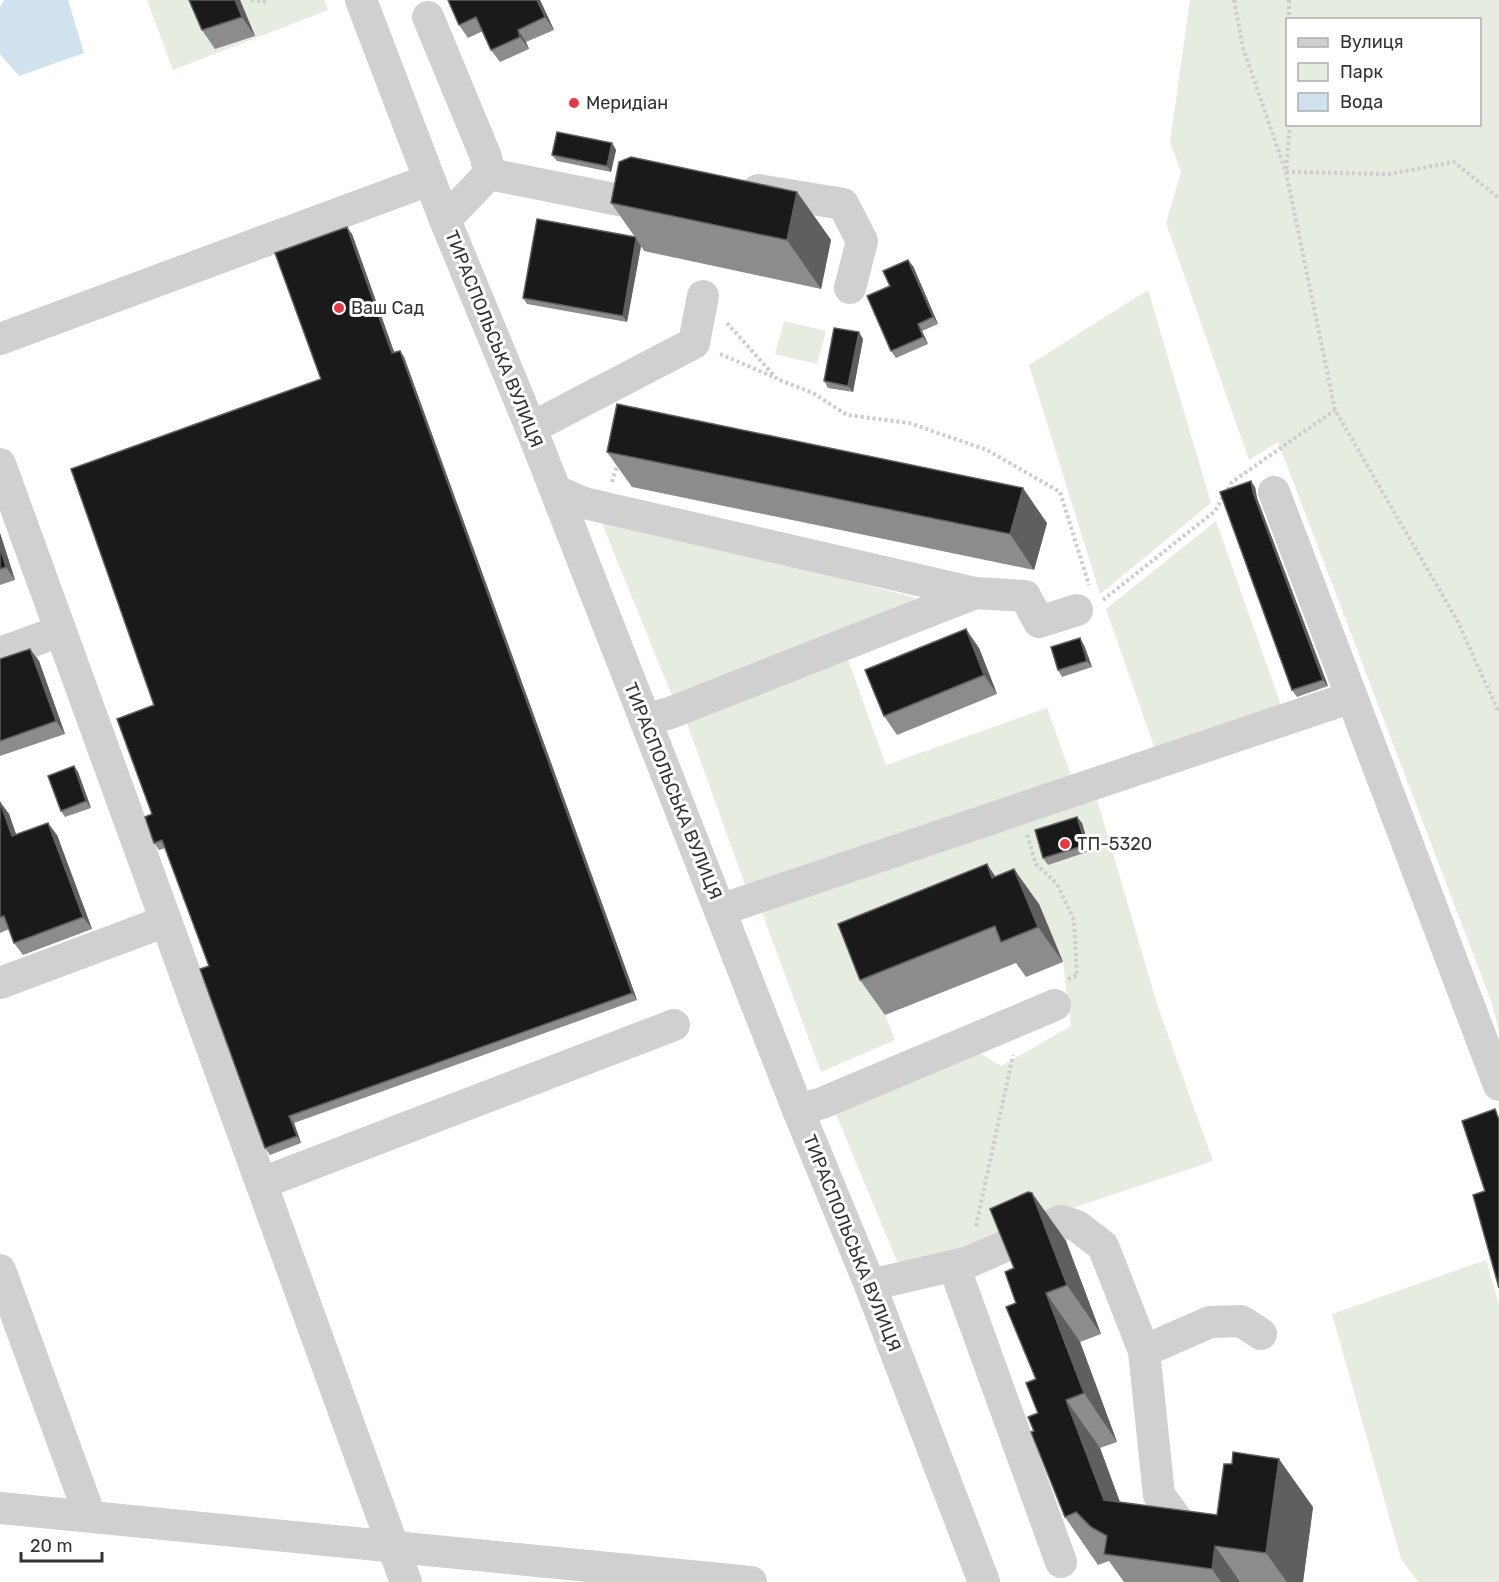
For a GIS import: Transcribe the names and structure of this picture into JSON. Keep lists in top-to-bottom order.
{
  "streets": {
    "street": ["ТИРАСПОЛЬСЬКА ВУЛИЦЯ"]
  },
  "places": ["Меридіан", "Ваш Сад", "ТП-5320"],
  "legend": ["Вулиця", "Парк", "Вода"],
  "scale_bar": "20 m"
}
